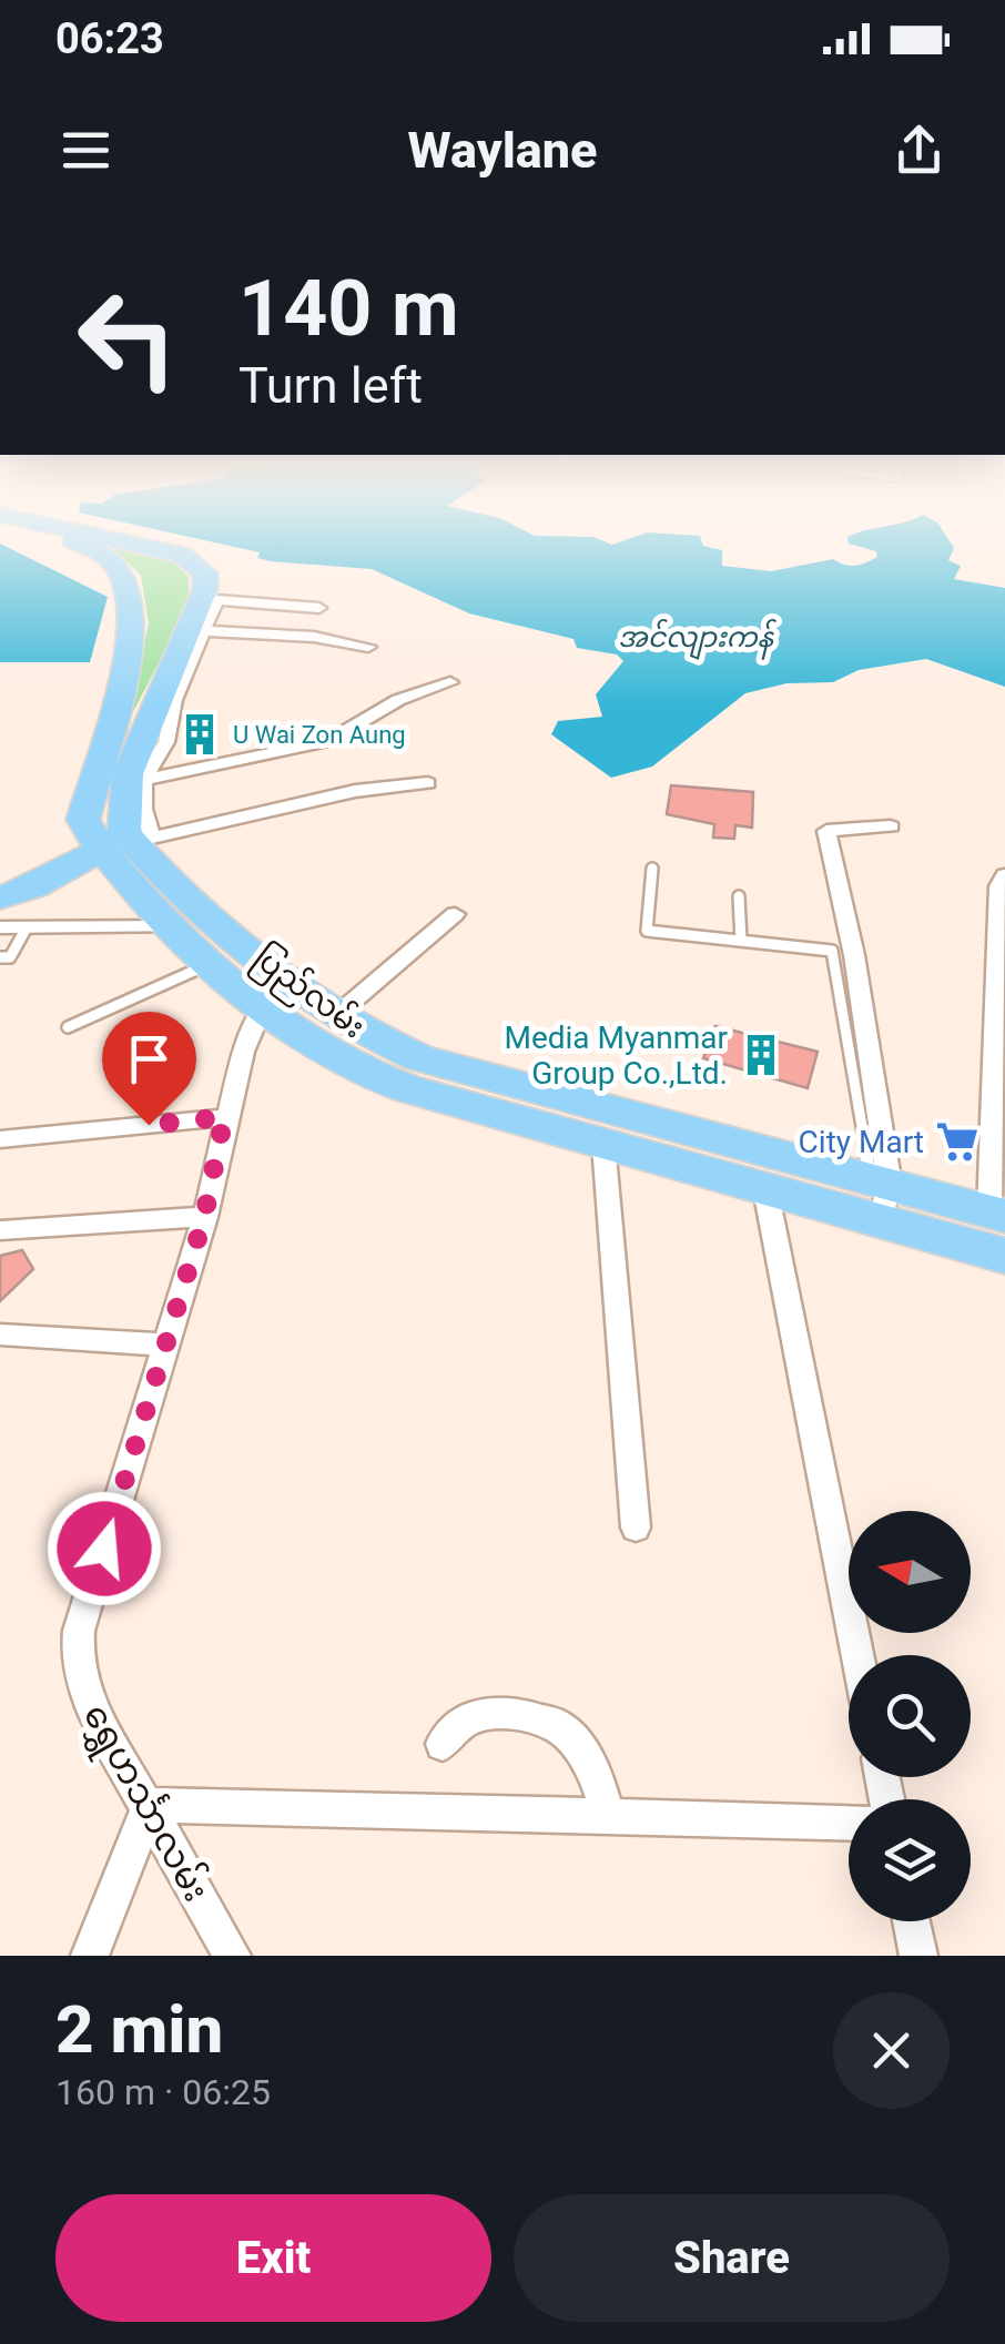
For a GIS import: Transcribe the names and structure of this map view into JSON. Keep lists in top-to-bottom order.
{
  "streets": {
    "highway": ["ပြည်လမ်း"],
    "street": ["ရွှေဟင်္သာလမ်း"]
  },
  "crossings": [
    ["ပြည်လမ်း", "ရွှေဟင်္သာလမ်း"]
  ],
  "water": ["အင်လျားကန်"],
  "places": {
    "building": ["U Wai Zon Aung", "Media Myanmar Group Co.,Ltd."],
    "supermarket": ["City Mart"]
  },
  "north": "left",
  "page": {
    "status": "06:23",
    "header": "Waylane",
    "turn": ["140 m", "Turn left"],
    "heading": ["2 min", "160 m · 06:25"],
    "buttons": ["Exit", "Share"]
  }
}
